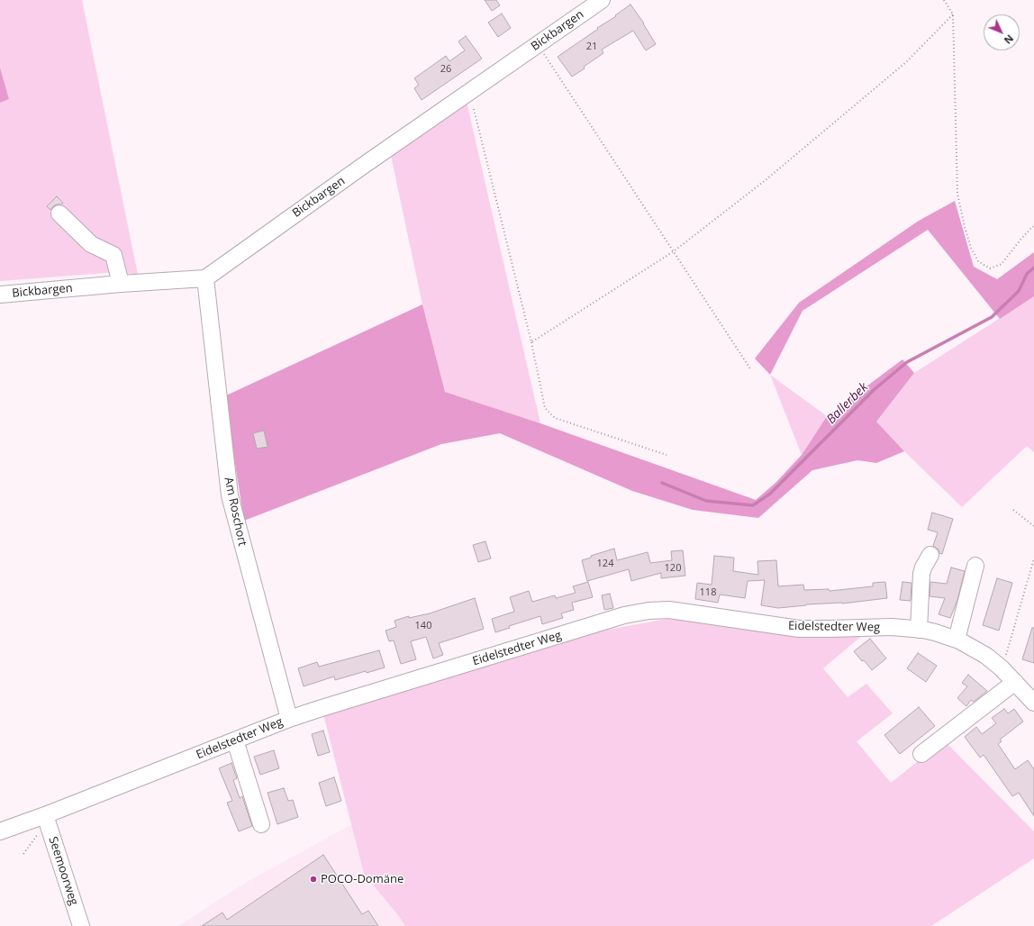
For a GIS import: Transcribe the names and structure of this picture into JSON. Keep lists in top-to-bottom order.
{
  "streets": {
    "street": [
      "Bickbargen",
      "Am Roschort",
      "Eidelstedter Weg",
      "Seemoorweg"
    ]
  },
  "crossings": [
    ["Bickbargen", "Am Roschort"],
    ["Am Roschort", "Eidelstedter Weg"],
    ["Eidelstedter Weg", "Seemoorweg"]
  ],
  "water": ["Ballerbek"],
  "places": ["POCO-Domäne"],
  "house_numbers": [
    "21",
    "26",
    "124",
    "120",
    "118",
    "140"
  ],
  "north": "bottom right"
}
